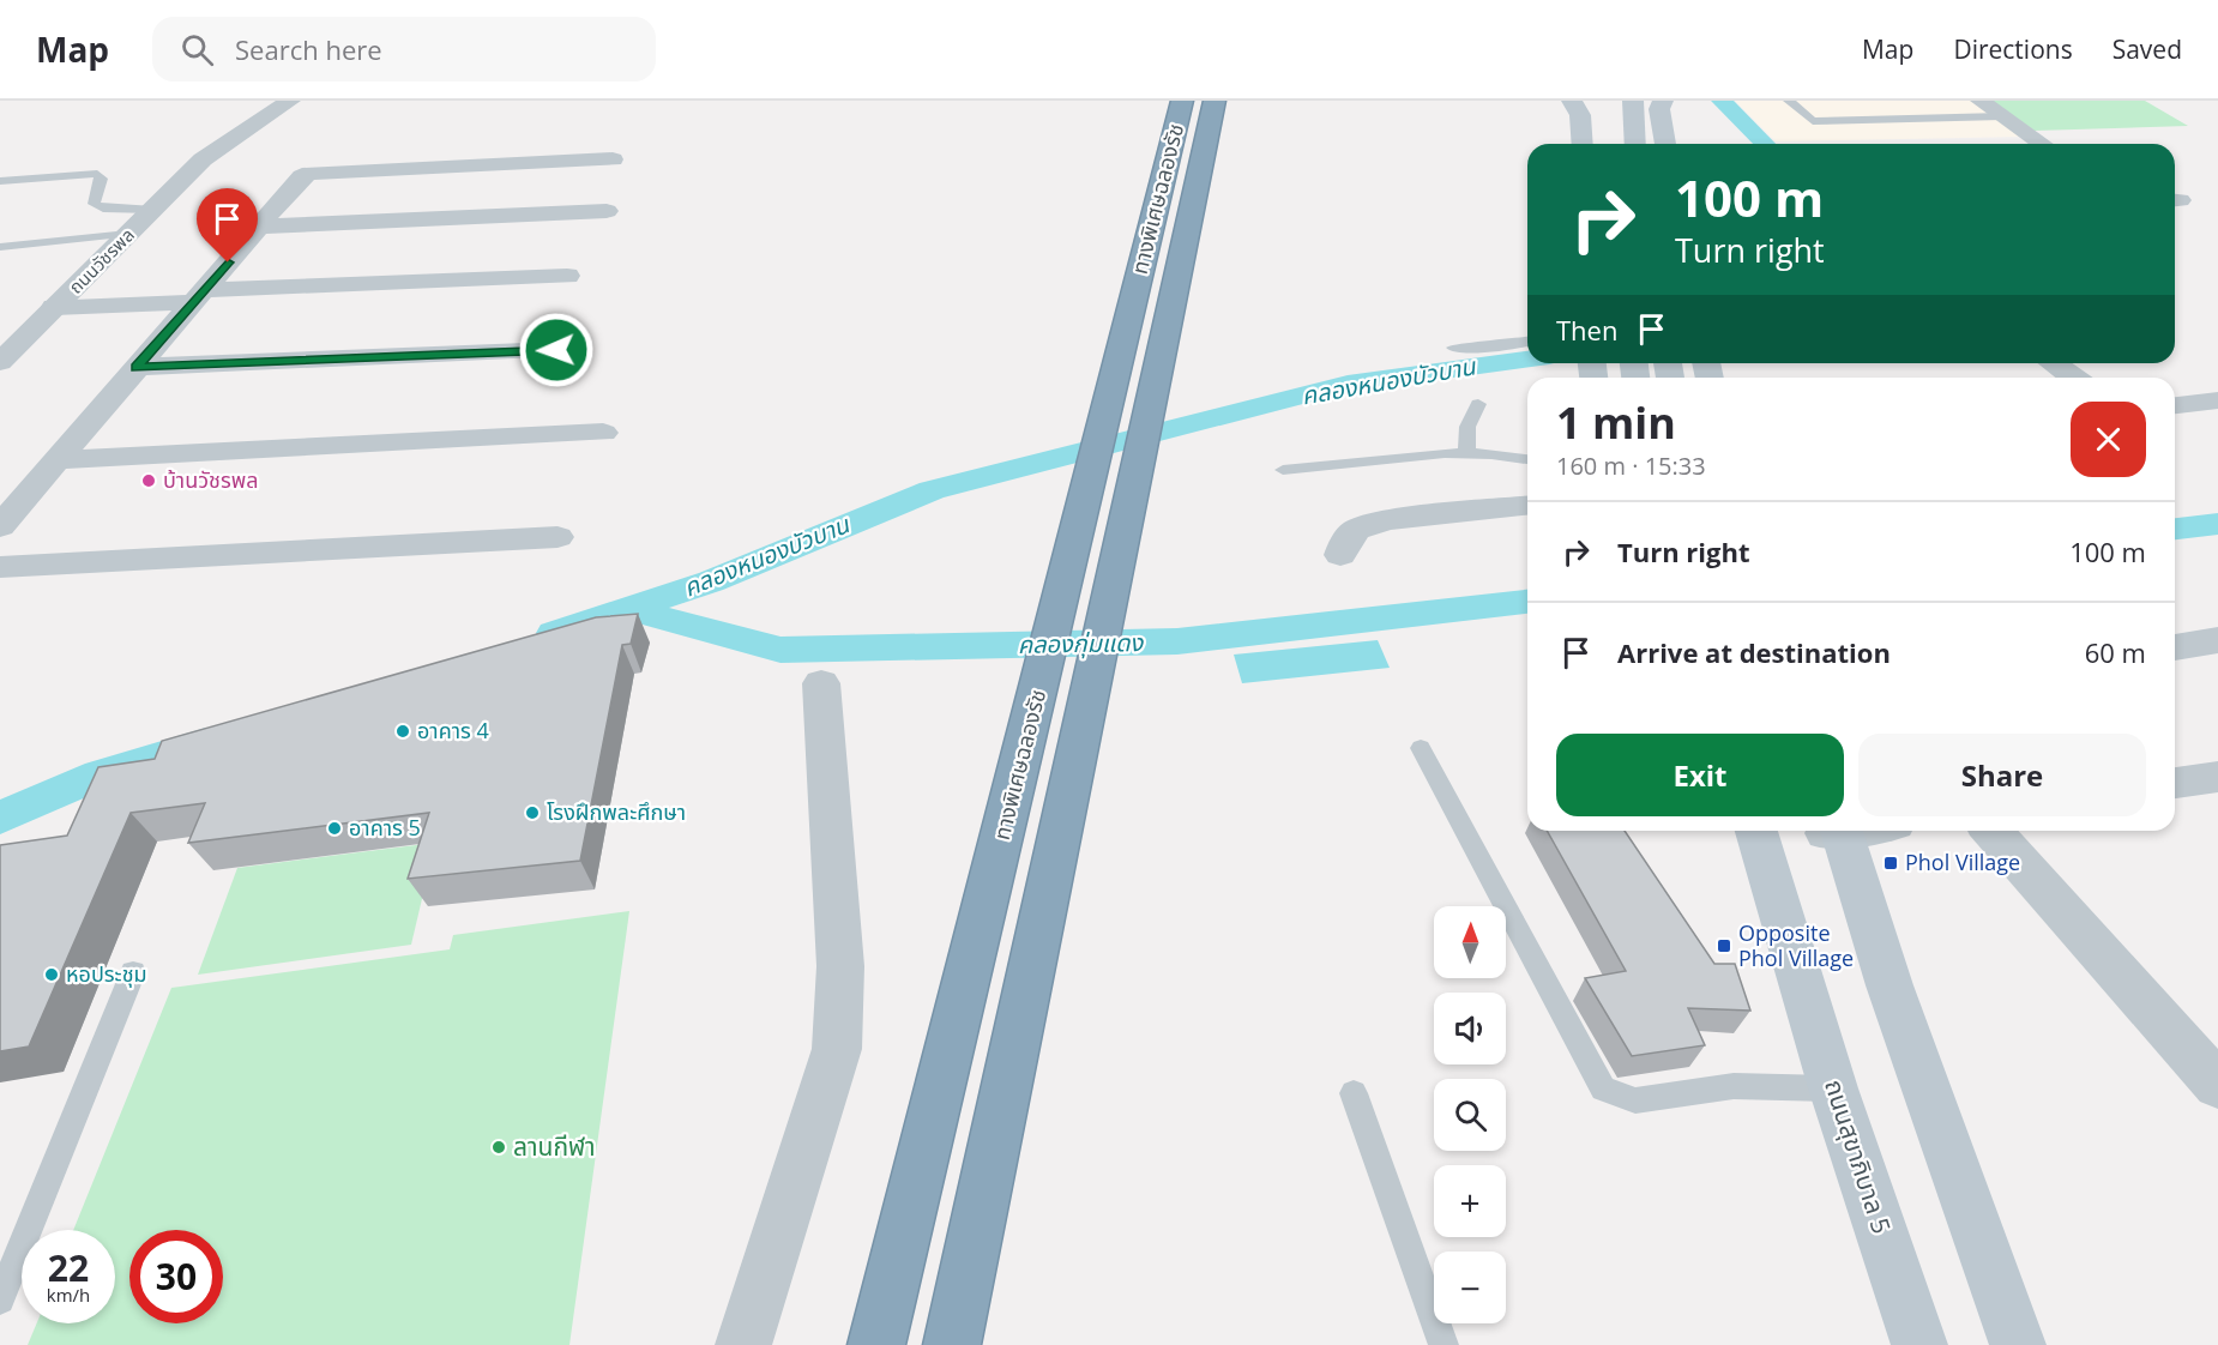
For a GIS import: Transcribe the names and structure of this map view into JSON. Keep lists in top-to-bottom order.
{
  "streets": {
    "highway": ["ทางพิเศษฉลองรัช"],
    "main road": ["ถนนสุขาภิบาล 5"],
    "street": ["ถนนวัชรพล"]
  },
  "water": ["คลองหนองบัวบาน", "คลองกุ่มแดง"],
  "places": {
    "other": [
      "บ้านวัชรพล",
      "อาคาร 4",
      "โรงฝึกพละศึกษา",
      "อาคาร 5",
      "หอประชุม",
      "ลานกีฬา"
    ],
    "transit": ["Phol Village", "Opposite Phol Village"]
  },
  "north": "top",
  "page": {
    "header": "Map",
    "search": "Search here",
    "nav": ["Map", "Directions", "Saved"],
    "turn": ["100 m", "Turn right"],
    "then": "Then",
    "heading": ["1 min", "160 m · 15:33"],
    "list": [
      {
        "name": "Turn right",
        "value": "100 m"
      },
      {
        "name": "Arrive at destination",
        "value": "60 m"
      }
    ],
    "buttons": ["Exit", "Share"],
    "map_buttons": ["+", "−"],
    "speed": "22 km/h",
    "limit": "30"
  }
}
